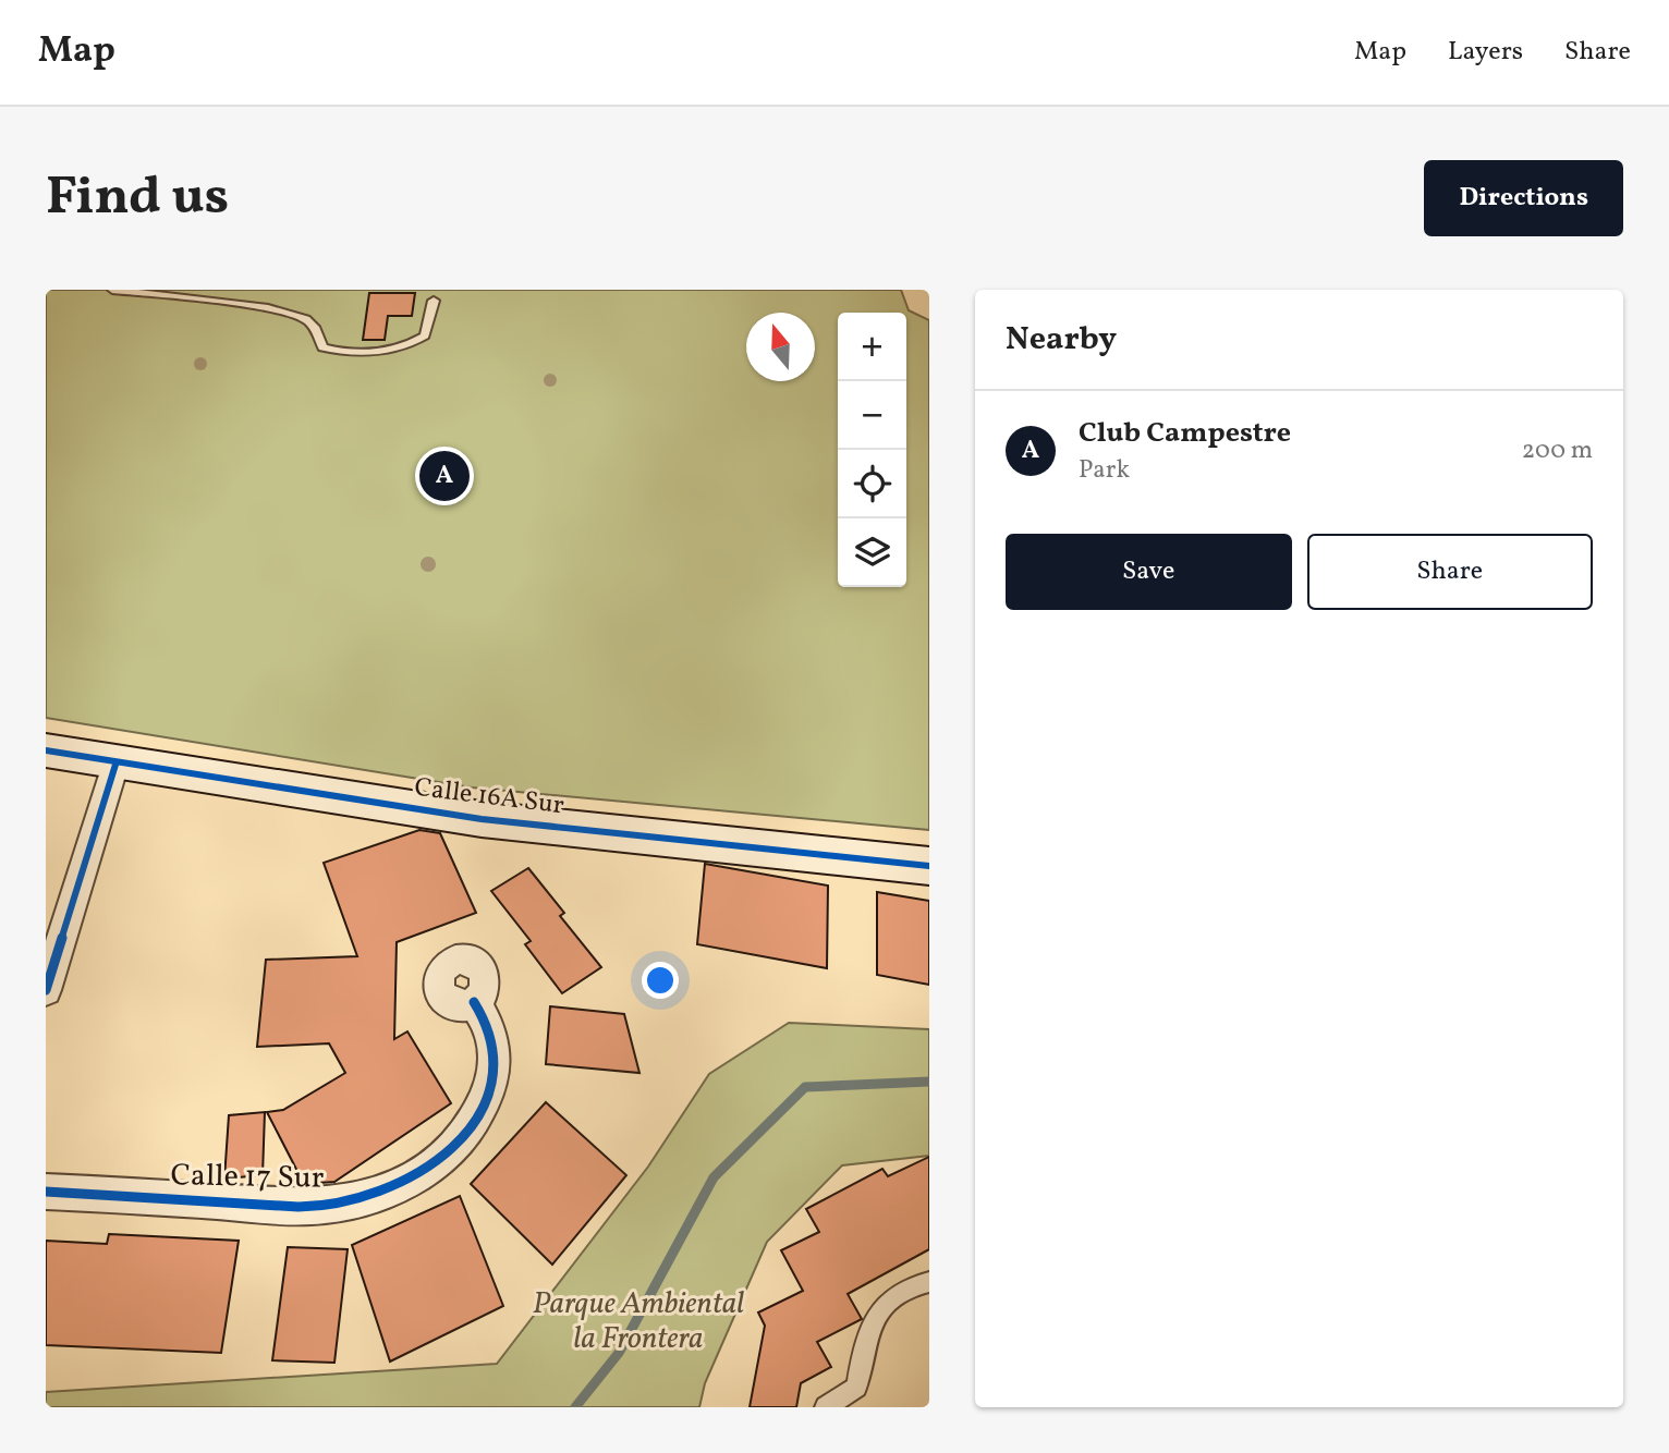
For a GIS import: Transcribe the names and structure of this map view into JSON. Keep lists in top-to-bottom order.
{
  "streets": {
    "street": ["Calle 16A Sur", "Calle 17 Sur"]
  },
  "parks": ["Parque Ambiental la Frontera"],
  "north": "top",
  "page": {
    "header": "Map",
    "nav": ["Map", "Layers", "Share"],
    "buttons": [
      "Directions",
      ["Save", "Share"]
    ],
    "title": "Find us",
    "heading": "Nearby",
    "map_buttons": ["+", "−"],
    "list": [
      {
        "mark": "A",
        "name": "Club Campestre",
        "note": "Park",
        "value": "200 m"
      }
    ],
    "pins": "A"
  }
}
